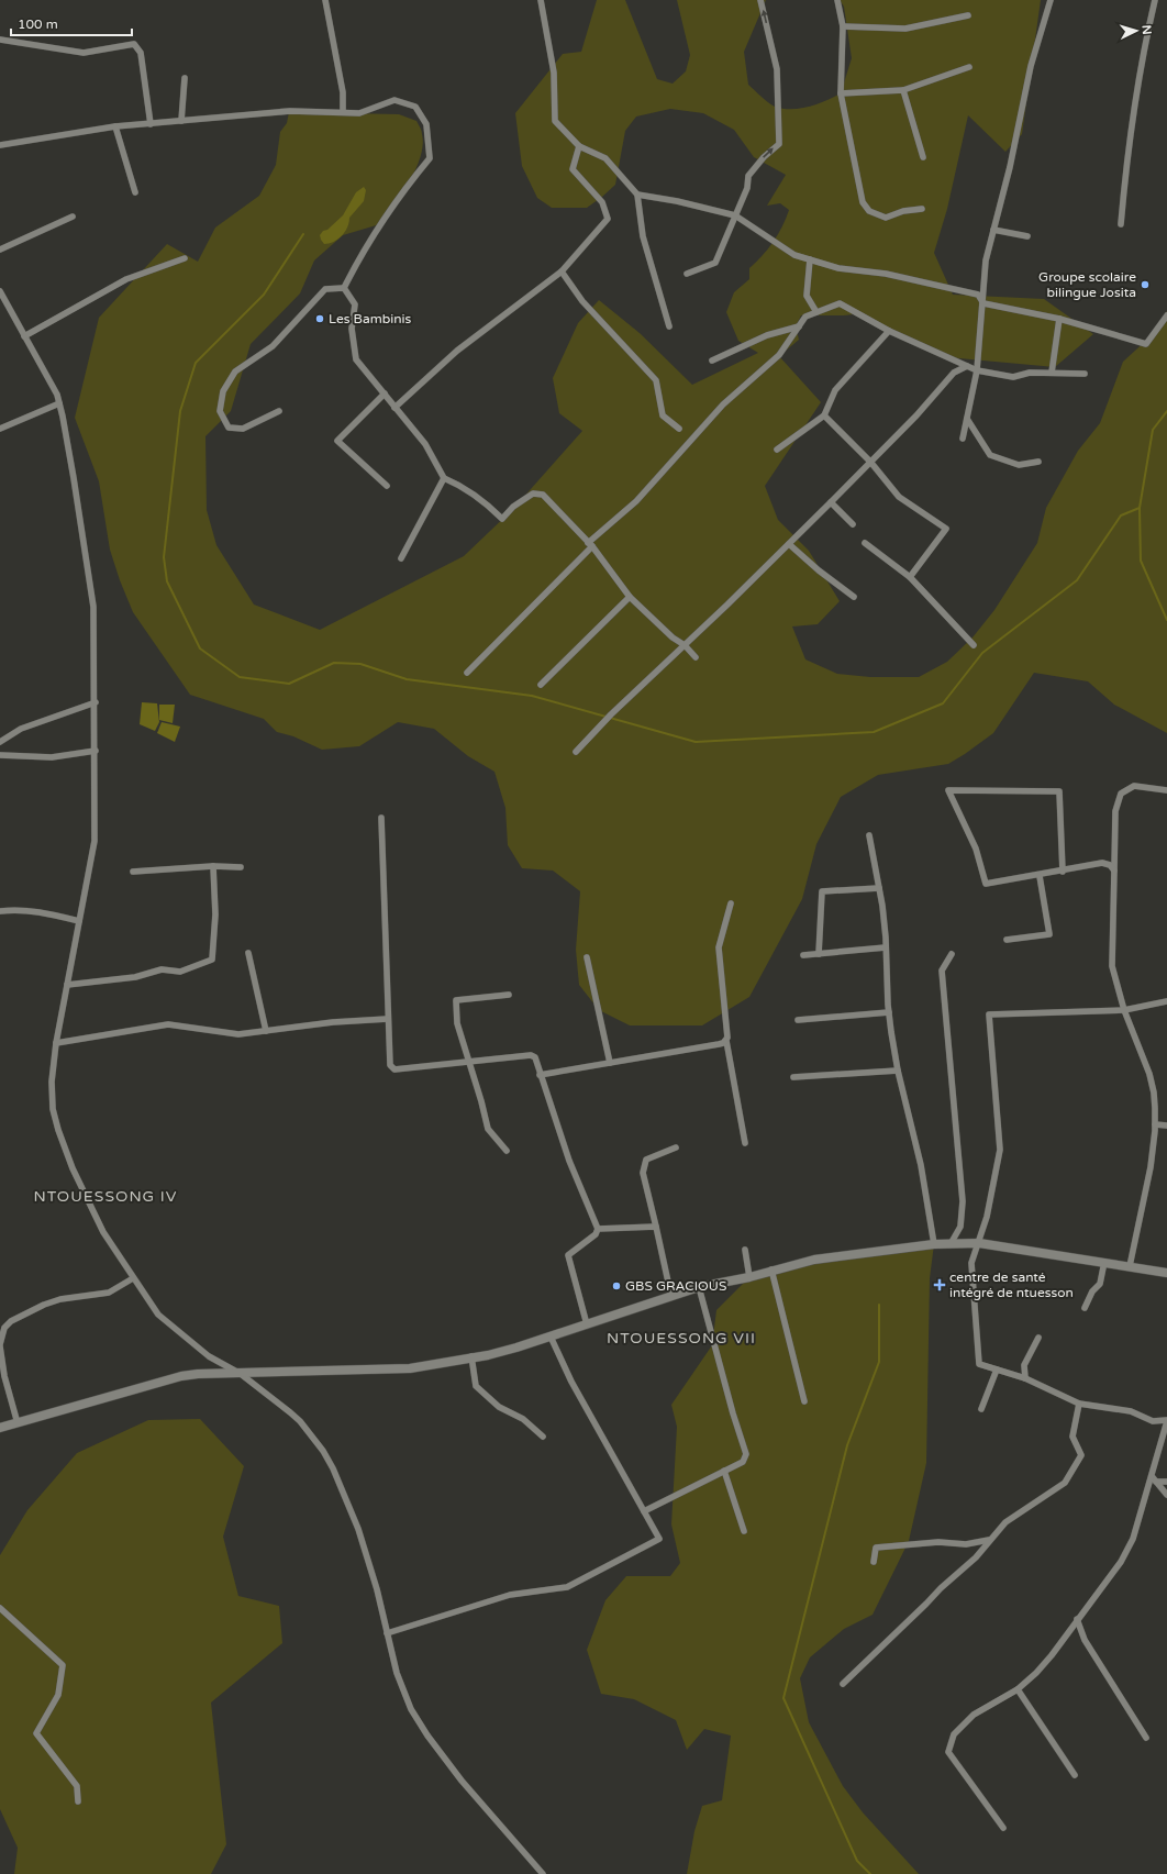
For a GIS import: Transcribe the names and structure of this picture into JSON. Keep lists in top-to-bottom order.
{
  "districts": ["NTOUESSONG IV", "NTOUESSONG VII"],
  "places": {
    "other": ["Groupe scolaire bilingue Josita", "Les Bambinis", "GBS GRACIOUS"],
    "health": ["centre de santé intégré de ntuesson"]
  },
  "scale_bar": "100 m",
  "north": "right"
}
